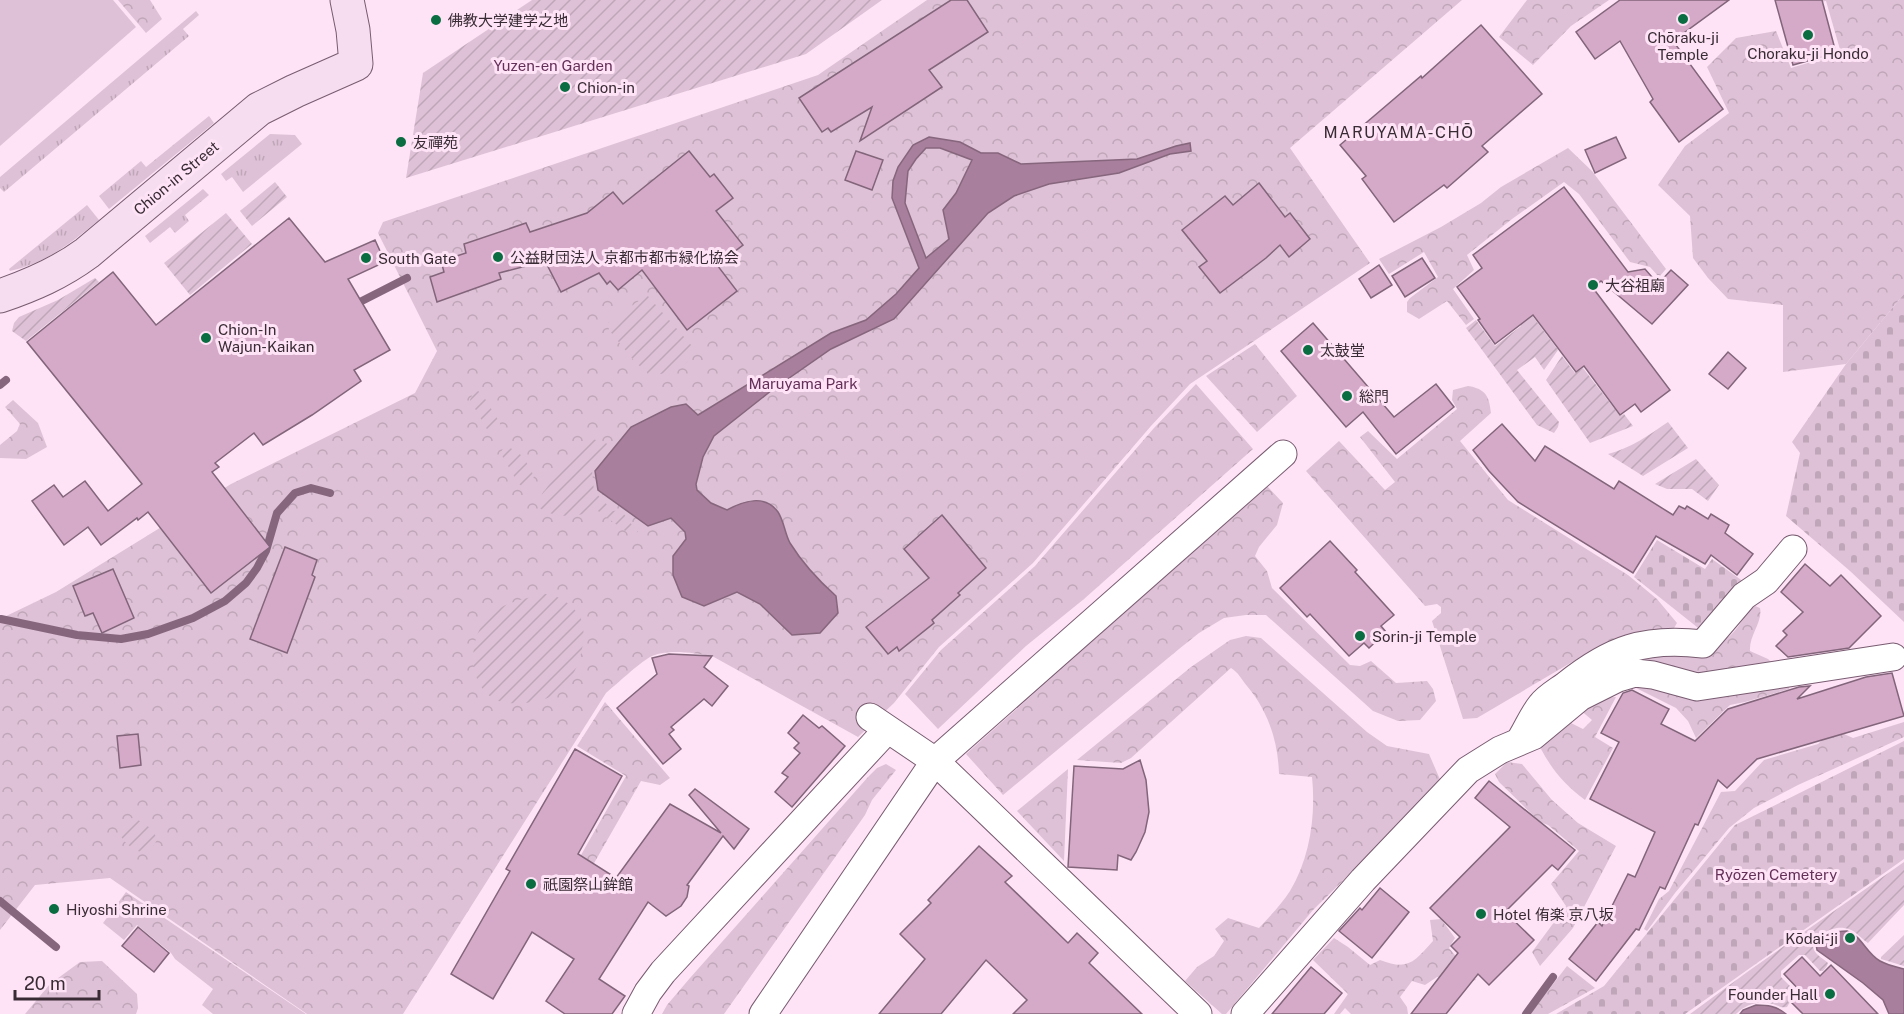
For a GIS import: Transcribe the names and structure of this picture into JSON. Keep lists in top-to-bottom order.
{
  "streets": {
    "street": ["Chion-in Street"]
  },
  "districts": ["MARUYAMA-CHŌ"],
  "parks": ["Yuzen-en Garden", "Maruyama Park", "Ryōzen Cemetery"],
  "places": [
    "Chōraku-ji Temple",
    "佛教大学建学之地",
    "Choraku-ji Hondo",
    "Chion-in",
    "友禪苑",
    "公益財団法人 京都市都市緑化協会",
    "South Gate",
    "大谷祖廟",
    "Chion-In Wajun-Kaikan",
    "太鼓堂",
    "総門",
    "Sorin-ji Temple",
    "祇園祭山鉾館",
    "Hiyoshi Shrine",
    "Hotel 侑楽 京八坂",
    "Kōdai-ji",
    "Founder Hall"
  ],
  "scale_bar": "20 m"
}
